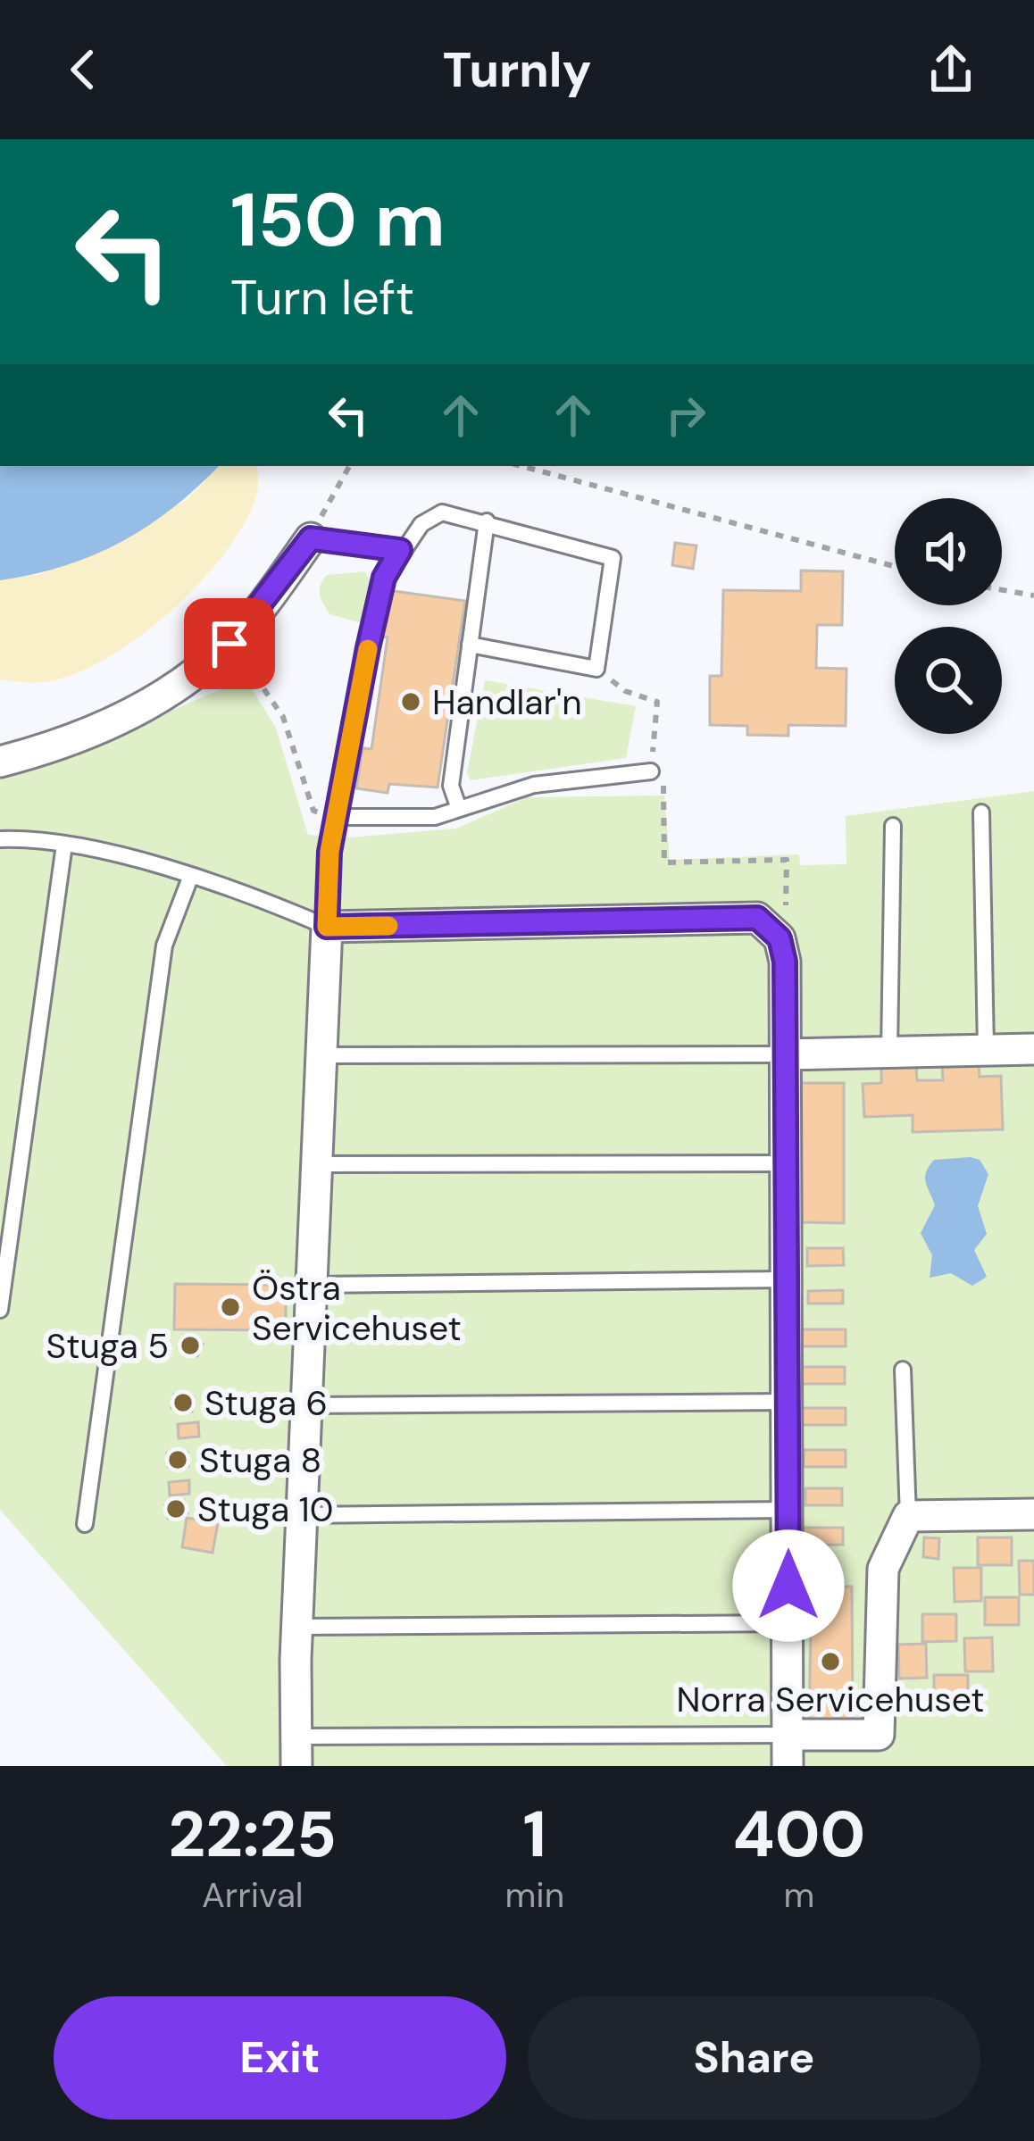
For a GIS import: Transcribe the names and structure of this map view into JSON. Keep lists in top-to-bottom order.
{
  "places": [
    "Handlar'n",
    "Östra Servicehuset",
    "Stuga 5",
    "Stuga 6",
    "Stuga 8",
    "Stuga 10",
    "Norra Servicehuset"
  ],
  "page": {
    "header": "Turnly",
    "turn": ["150 m", "Turn left"],
    "eta": [
      "22:25",
      "Arrival",
      "1",
      "min",
      "400",
      "m"
    ],
    "buttons": ["Exit", "Share"]
  }
}
